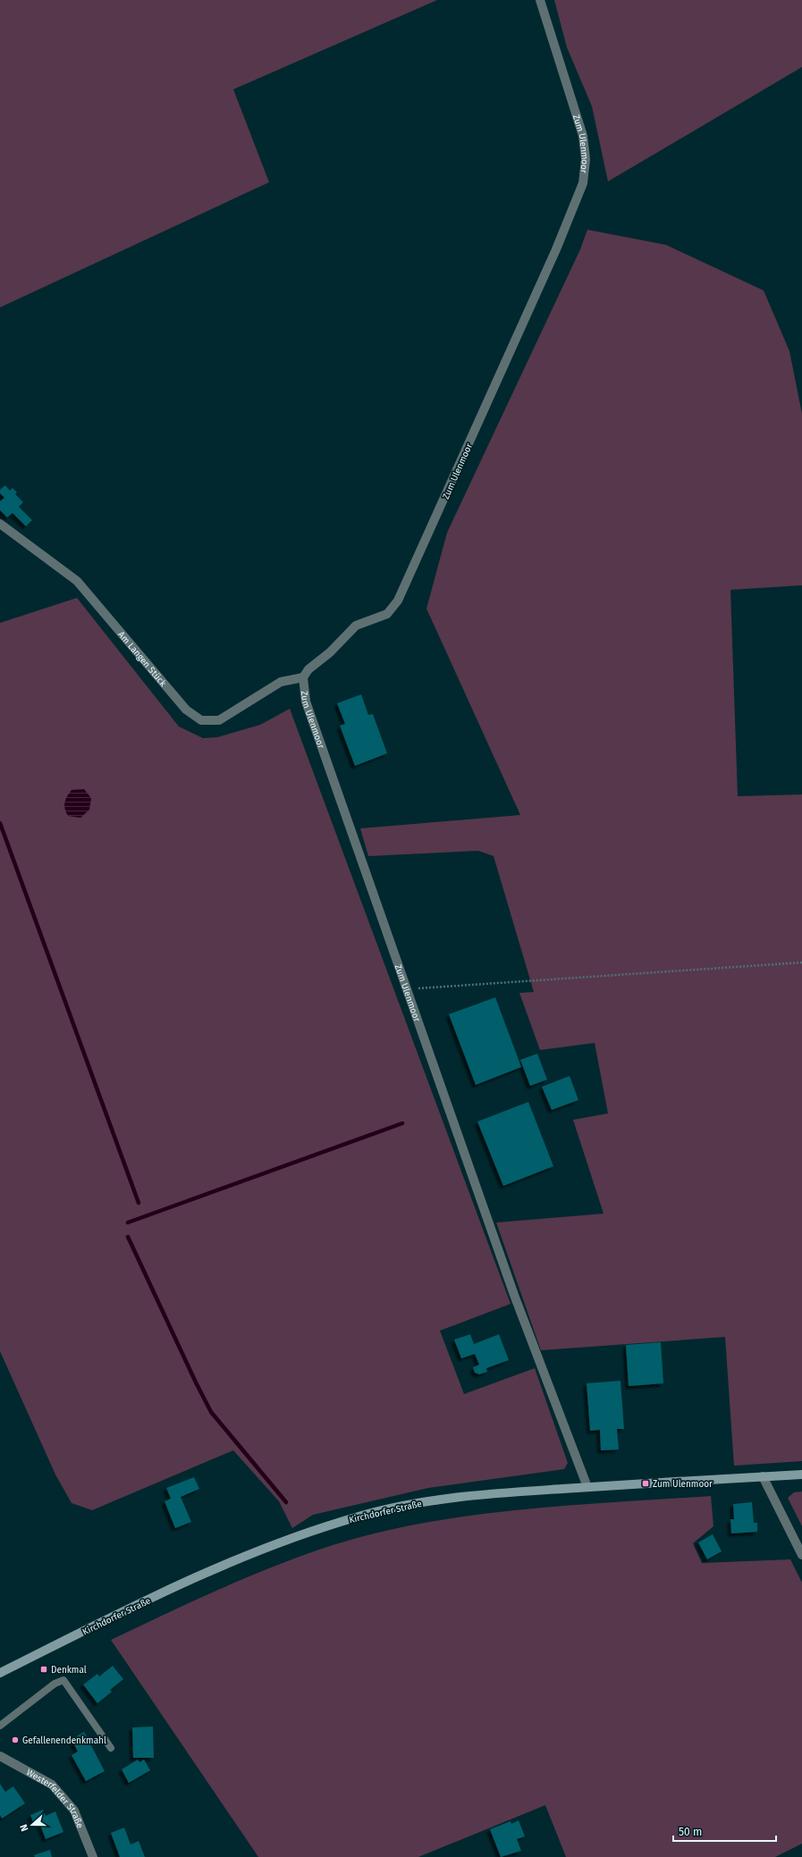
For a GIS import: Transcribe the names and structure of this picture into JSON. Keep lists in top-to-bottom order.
{
  "streets": {
    "street": [
      "Zum Ulenmoor",
      "Am Langen Stück",
      "Kirchdorfer Straße",
      "Westerfelder Straße"
    ]
  },
  "crossings": [
    ["Zum Ulenmoor", "Am Langen Stück"],
    ["Zum Ulenmoor", "Kirchdorfer Straße"]
  ],
  "places": {
    "transit": ["Zum Ulenmoor", "Denkmal"],
    "other": ["Gefallenendenkmahl"]
  },
  "scale_bar": "50 m",
  "north": "left"
}
